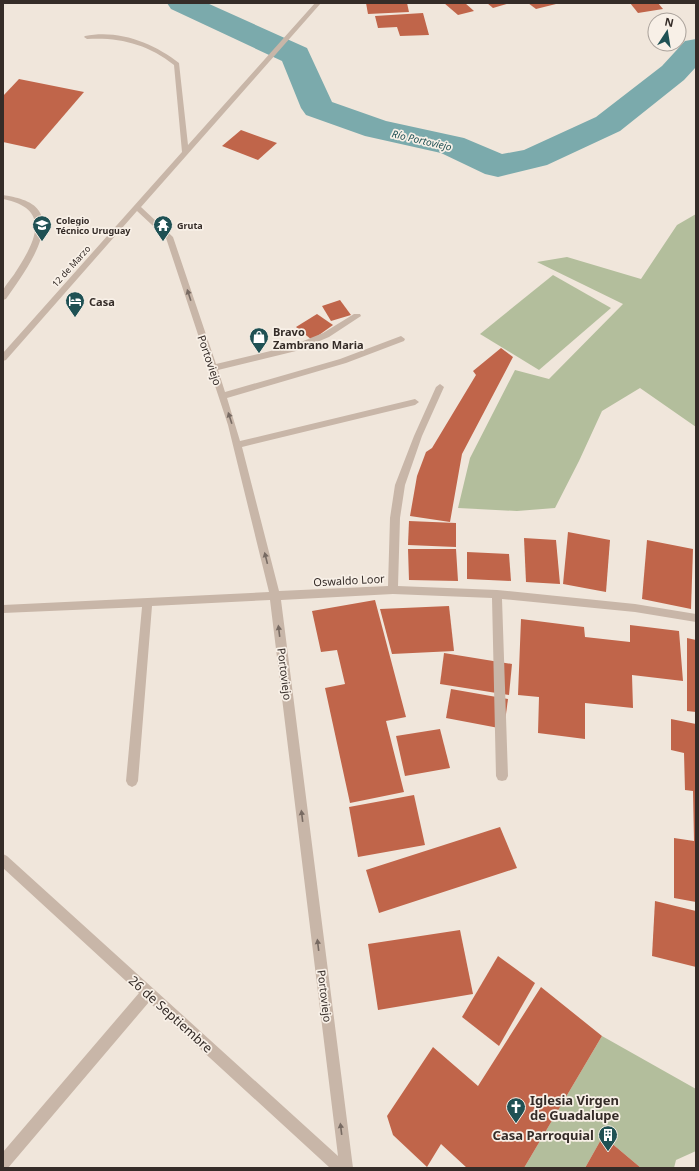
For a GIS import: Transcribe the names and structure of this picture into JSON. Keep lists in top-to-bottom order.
{
  "streets": {
    "street": [
      "12 de Marzo",
      "Portoviejo",
      "Oswaldo Loor",
      "26 de Septiembre"
    ]
  },
  "crossings": [
    ["12 de Marzo", "Portoviejo"],
    ["Portoviejo", "Oswaldo Loor"]
  ],
  "one_way": ["Portoviejo"],
  "water": ["Río Portoviejo"],
  "places": {
    "school or university": ["Colegio Técnico Uruguay"],
    "temple": ["Gruta"],
    "hotel": ["Casa"],
    "shop": ["Bravo Zambrano Maria"],
    "church": ["Iglesia Virgen de Guadalupe"],
    "building": ["Casa Parroquial"]
  },
  "north": "top"
}
